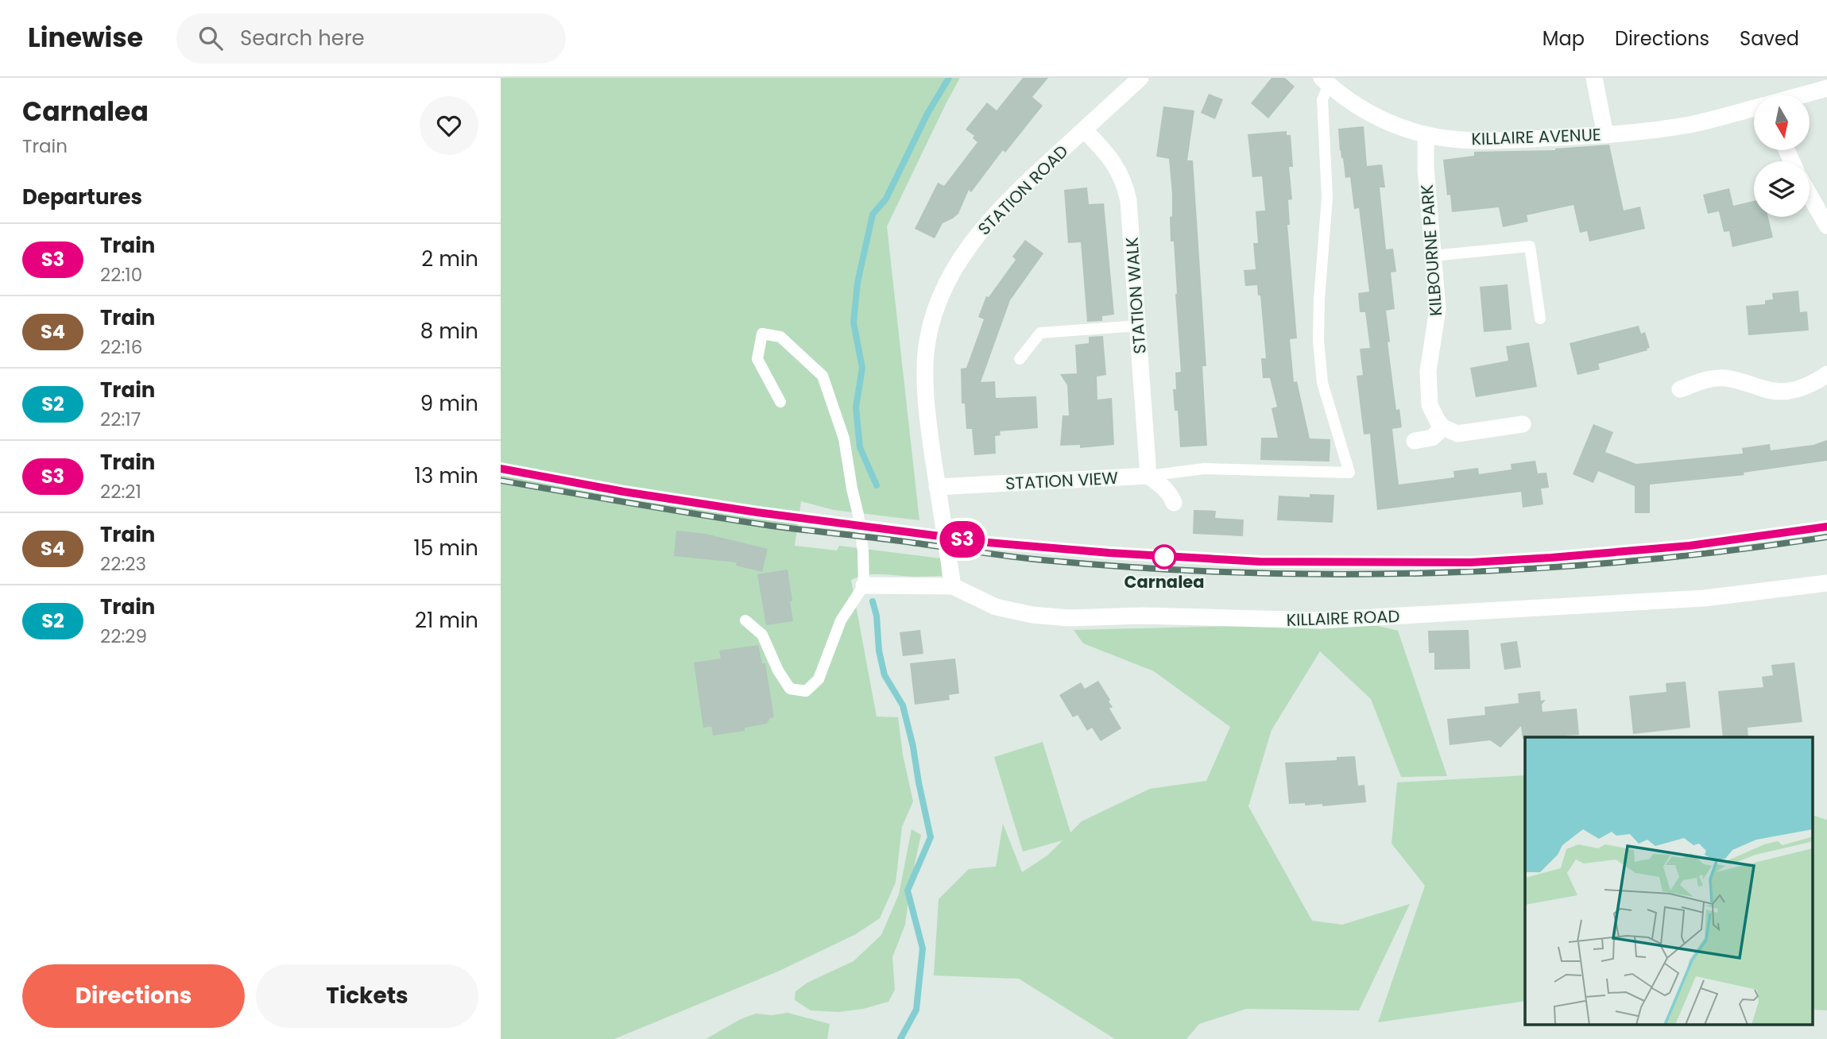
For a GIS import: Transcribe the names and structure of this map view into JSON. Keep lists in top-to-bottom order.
{
  "streets": {
    "street": [
      "KILLAIRE AVENUE",
      "STATION ROAD",
      "KILBOURNE PARK",
      "STATION WALK",
      "STATION VIEW",
      "KILLAIRE ROAD"
    ]
  },
  "crossings": [
    ["KILLAIRE AVENUE", "KILBOURNE PARK"],
    ["STATION ROAD", "STATION WALK"],
    ["STATION ROAD", "STATION VIEW"],
    ["STATION ROAD", "KILLAIRE ROAD"],
    ["STATION WALK", "STATION VIEW"]
  ],
  "places": ["Carnalea"],
  "north": "bottom",
  "page": {
    "header": "Linewise",
    "search": "Search here",
    "nav": ["Map", "Directions", "Saved"],
    "heading": [
      ["Carnalea", "Train"],
      "Departures"
    ],
    "on_map": "S3",
    "list": [
      {
        "mark": "S3",
        "name": "Train",
        "note": "22:10",
        "value": "2 min"
      },
      {
        "mark": "S4",
        "name": "Train",
        "note": "22:16",
        "value": "8 min"
      },
      {
        "mark": "S2",
        "name": "Train",
        "note": "22:17",
        "value": "9 min"
      },
      {
        "mark": "S3",
        "name": "Train",
        "note": "22:21",
        "value": "13 min"
      },
      {
        "mark": "S4",
        "name": "Train",
        "note": "22:23",
        "value": "15 min"
      },
      {
        "mark": "S2",
        "name": "Train",
        "note": "22:29",
        "value": "21 min"
      }
    ],
    "buttons": ["Directions", "Tickets"]
  }
}
